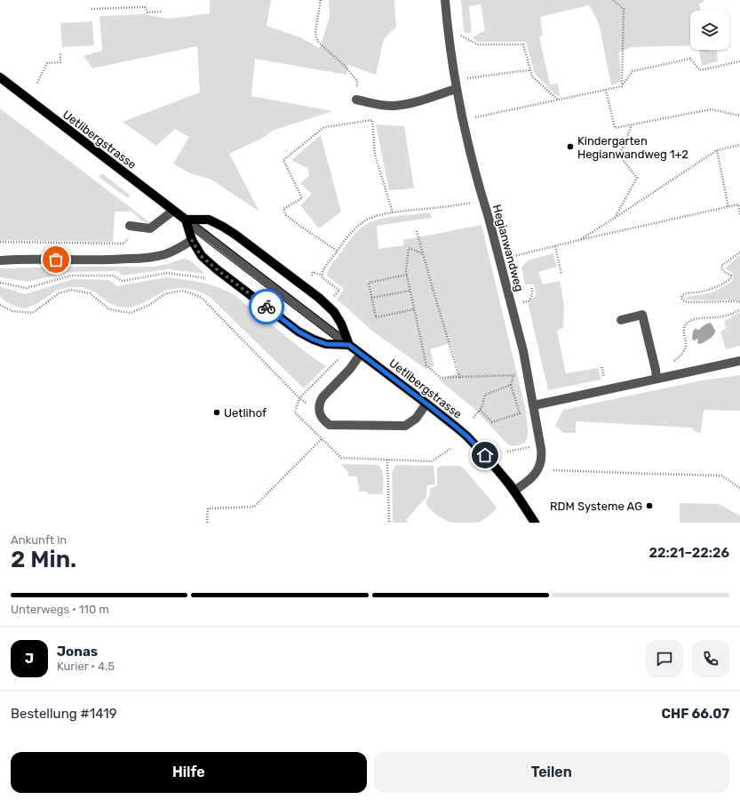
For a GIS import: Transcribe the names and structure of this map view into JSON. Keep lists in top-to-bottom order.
{
  "streets": {
    "main road": ["Uetlibergstrasse"],
    "street": ["Hegianwandweg"]
  },
  "crossings": [
    ["Uetlibergstrasse", "Hegianwandweg"]
  ],
  "places": ["Kindergarten Hegianwandweg 1+2", "Uetlihof", "RDM Systeme AG"],
  "page": {
    "heading": ["2 Min.", "Ankunft in", "22:21–22:26"],
    "panel": [
      "Jonas",
      "Kurier · 4.5",
      "Bestellung #1419",
      "CHF 66.07"
    ],
    "bar": "Unterwegs · 110 m",
    "round": "J",
    "buttons": ["Hilfe", "Teilen"]
  }
}
